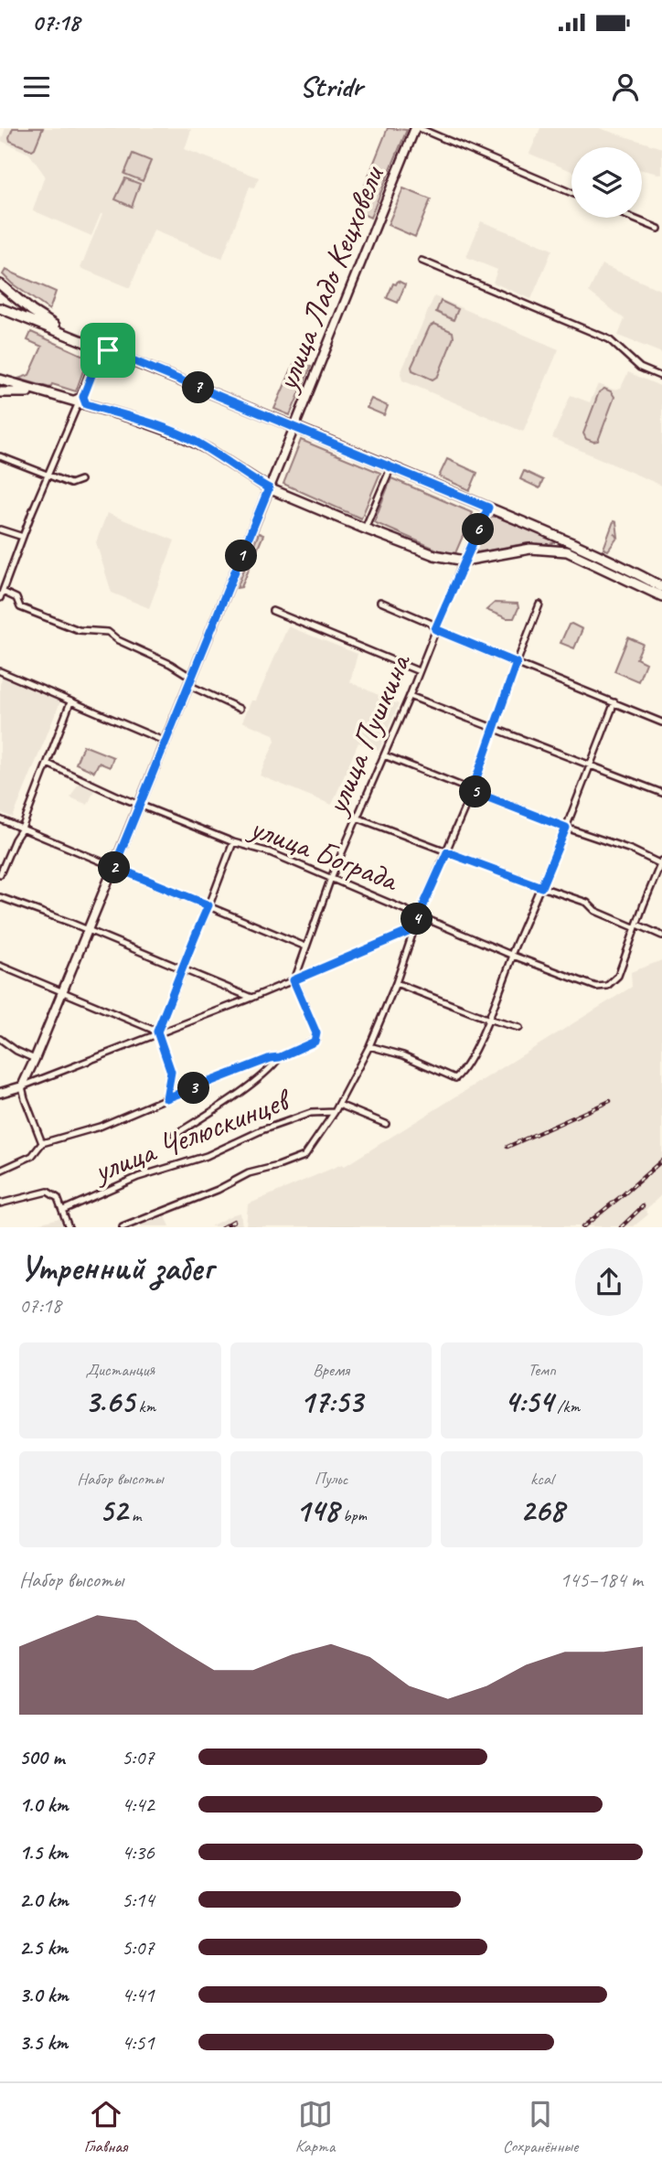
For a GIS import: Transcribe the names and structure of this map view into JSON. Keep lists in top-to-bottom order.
{
  "streets": {
    "main road": ["улица Ладо Кецховели"],
    "street": ["улица Пушкина", "улица Бограда", "улица Челюскинцев"]
  },
  "crossings": [
    ["улица Ладо Кецховели", "улица Бограда"],
    ["улица Пушкина", "улица Бограда"]
  ],
  "page": {
    "status": "07:18",
    "header": "Stridr",
    "pins": [
      "7",
      "6",
      "1",
      "5",
      "2",
      "4",
      "3"
    ],
    "heading": ["Утренний забег", "07:18"],
    "stats": [
      ["Дистанция", "3.65 km"],
      ["Время", "17:53"],
      ["Темп", "4:54 /km"],
      ["Набор высоты", "52 m"],
      ["Пульс", "148 bpm"],
      ["kcal", "268"]
    ],
    "chart": ["Набор высоты", "145–184 m"],
    "list": [
      {
        "name": "500 m",
        "note": "5:07"
      },
      {
        "name": "1.0 km",
        "note": "4:42"
      },
      {
        "name": "1.5 km",
        "note": "4:36"
      },
      {
        "name": "2.0 km",
        "note": "5:14"
      },
      {
        "name": "2.5 km",
        "note": "5:07"
      },
      {
        "name": "3.0 km",
        "note": "4:41"
      },
      {
        "name": "3.5 km",
        "note": "4:51"
      }
    ],
    "tabs": ["Главная", "Карта", "Сохранённые"]
  }
}
